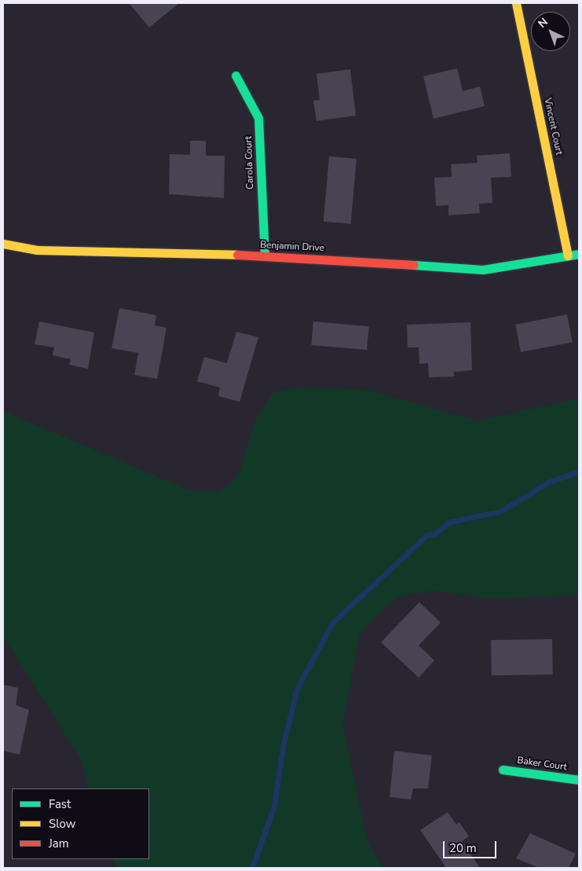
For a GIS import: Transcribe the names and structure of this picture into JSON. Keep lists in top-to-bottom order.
{
  "streets": {
    "street": [
      "Vincent Court",
      "Carola Court",
      "Benjamin Drive",
      "Baker Court"
    ]
  },
  "crossings": [
    ["Vincent Court", "Benjamin Drive"],
    ["Carola Court", "Benjamin Drive"]
  ],
  "legend": ["Fast", "Slow", "Jam"],
  "scale_bar": "20 m",
  "north": "top left"
}
